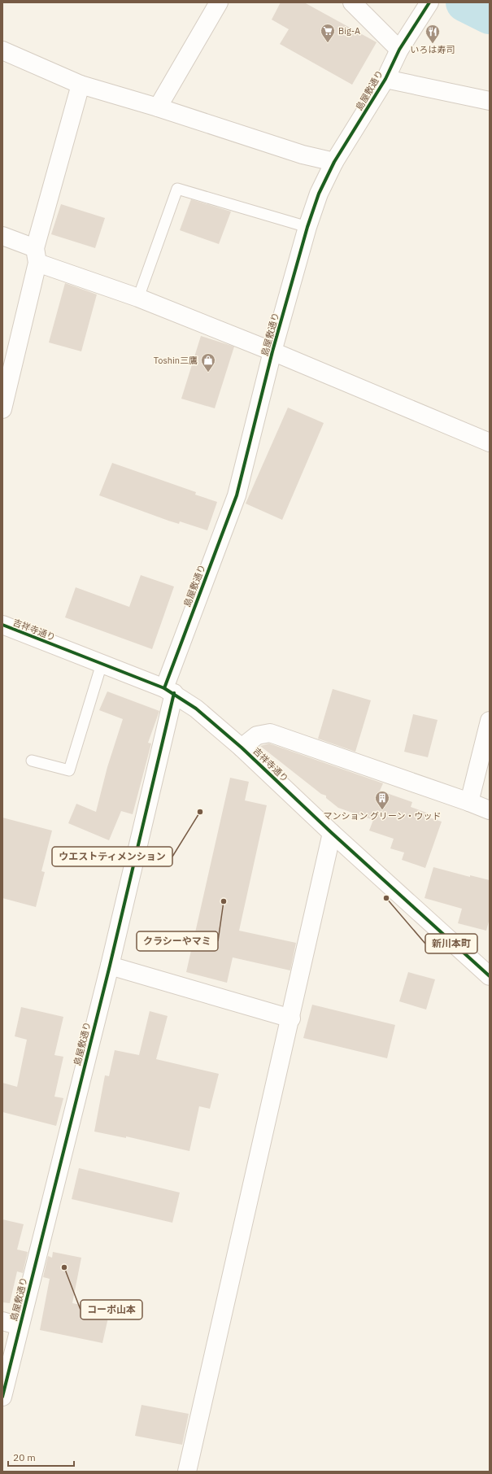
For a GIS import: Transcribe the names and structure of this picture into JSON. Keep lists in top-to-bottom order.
{
  "streets": {
    "street": ["島屋敷通り", "吉祥寺通り"]
  },
  "crossings": [
    ["島屋敷通り", "吉祥寺通り"]
  ],
  "places": {
    "supermarket": ["Big-A"],
    "restaurant": ["いろは寿司"],
    "shop": ["Toshin三鷹"],
    "building": ["マンション グリーン・ウッド"],
    "other": [
      "ウエストティメンション",
      "新川本町",
      "クラシーやマミ",
      "コーポ山本"
    ]
  },
  "scale_bar": "20 m"
}
